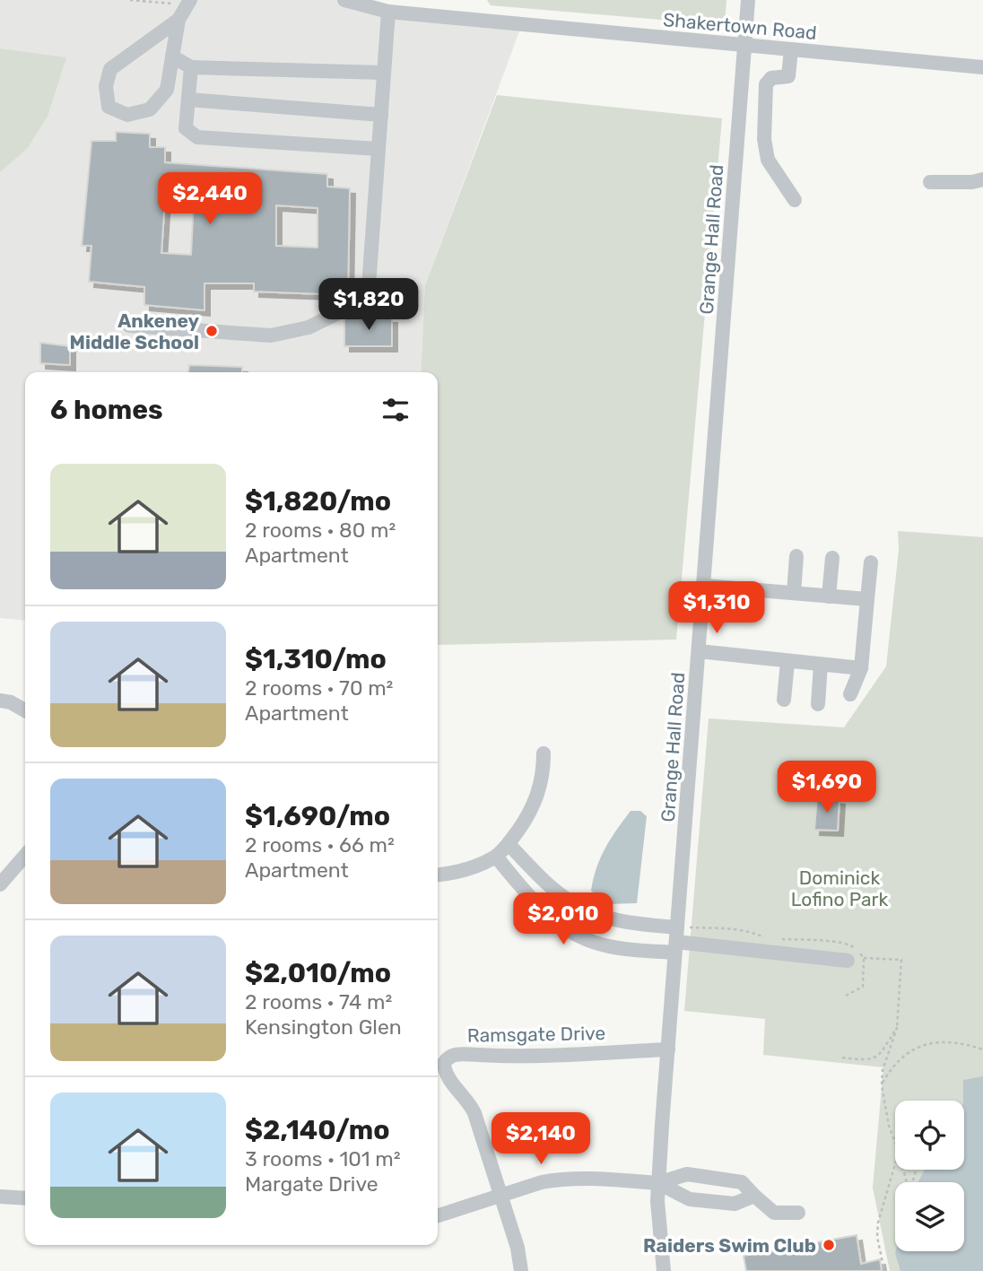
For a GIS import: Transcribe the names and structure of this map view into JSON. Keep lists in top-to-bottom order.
{
  "streets": {
    "street": ["Shakertown Road", "Grange Hall Road", "Ramsgate Drive"]
  },
  "crossings": [
    ["Shakertown Road", "Grange Hall Road"],
    ["Grange Hall Road", "Ramsgate Drive"]
  ],
  "parks": ["Dominick Lofino Park"],
  "places": ["Ankeney Middle School", "Raiders Swim Club"],
  "page": {
    "price": [
      "$2,440",
      "$1,820",
      "$1,310",
      "$1,690",
      "$2,010",
      "$2,140"
    ],
    "heading": "6 homes",
    "list": [
      {
        "name": "$1,820/mo",
        "note": "2 rooms · 80 m² · Apartment"
      },
      {
        "name": "$1,310/mo",
        "note": "2 rooms · 70 m² · Apartment"
      },
      {
        "name": "$1,690/mo",
        "note": "2 rooms · 66 m² · Apartment"
      },
      {
        "name": "$2,010/mo",
        "note": "2 rooms · 74 m² · Kensington Glen"
      },
      {
        "name": "$2,140/mo",
        "note": "3 rooms · 101 m² · Margate Drive"
      }
    ]
  }
}
